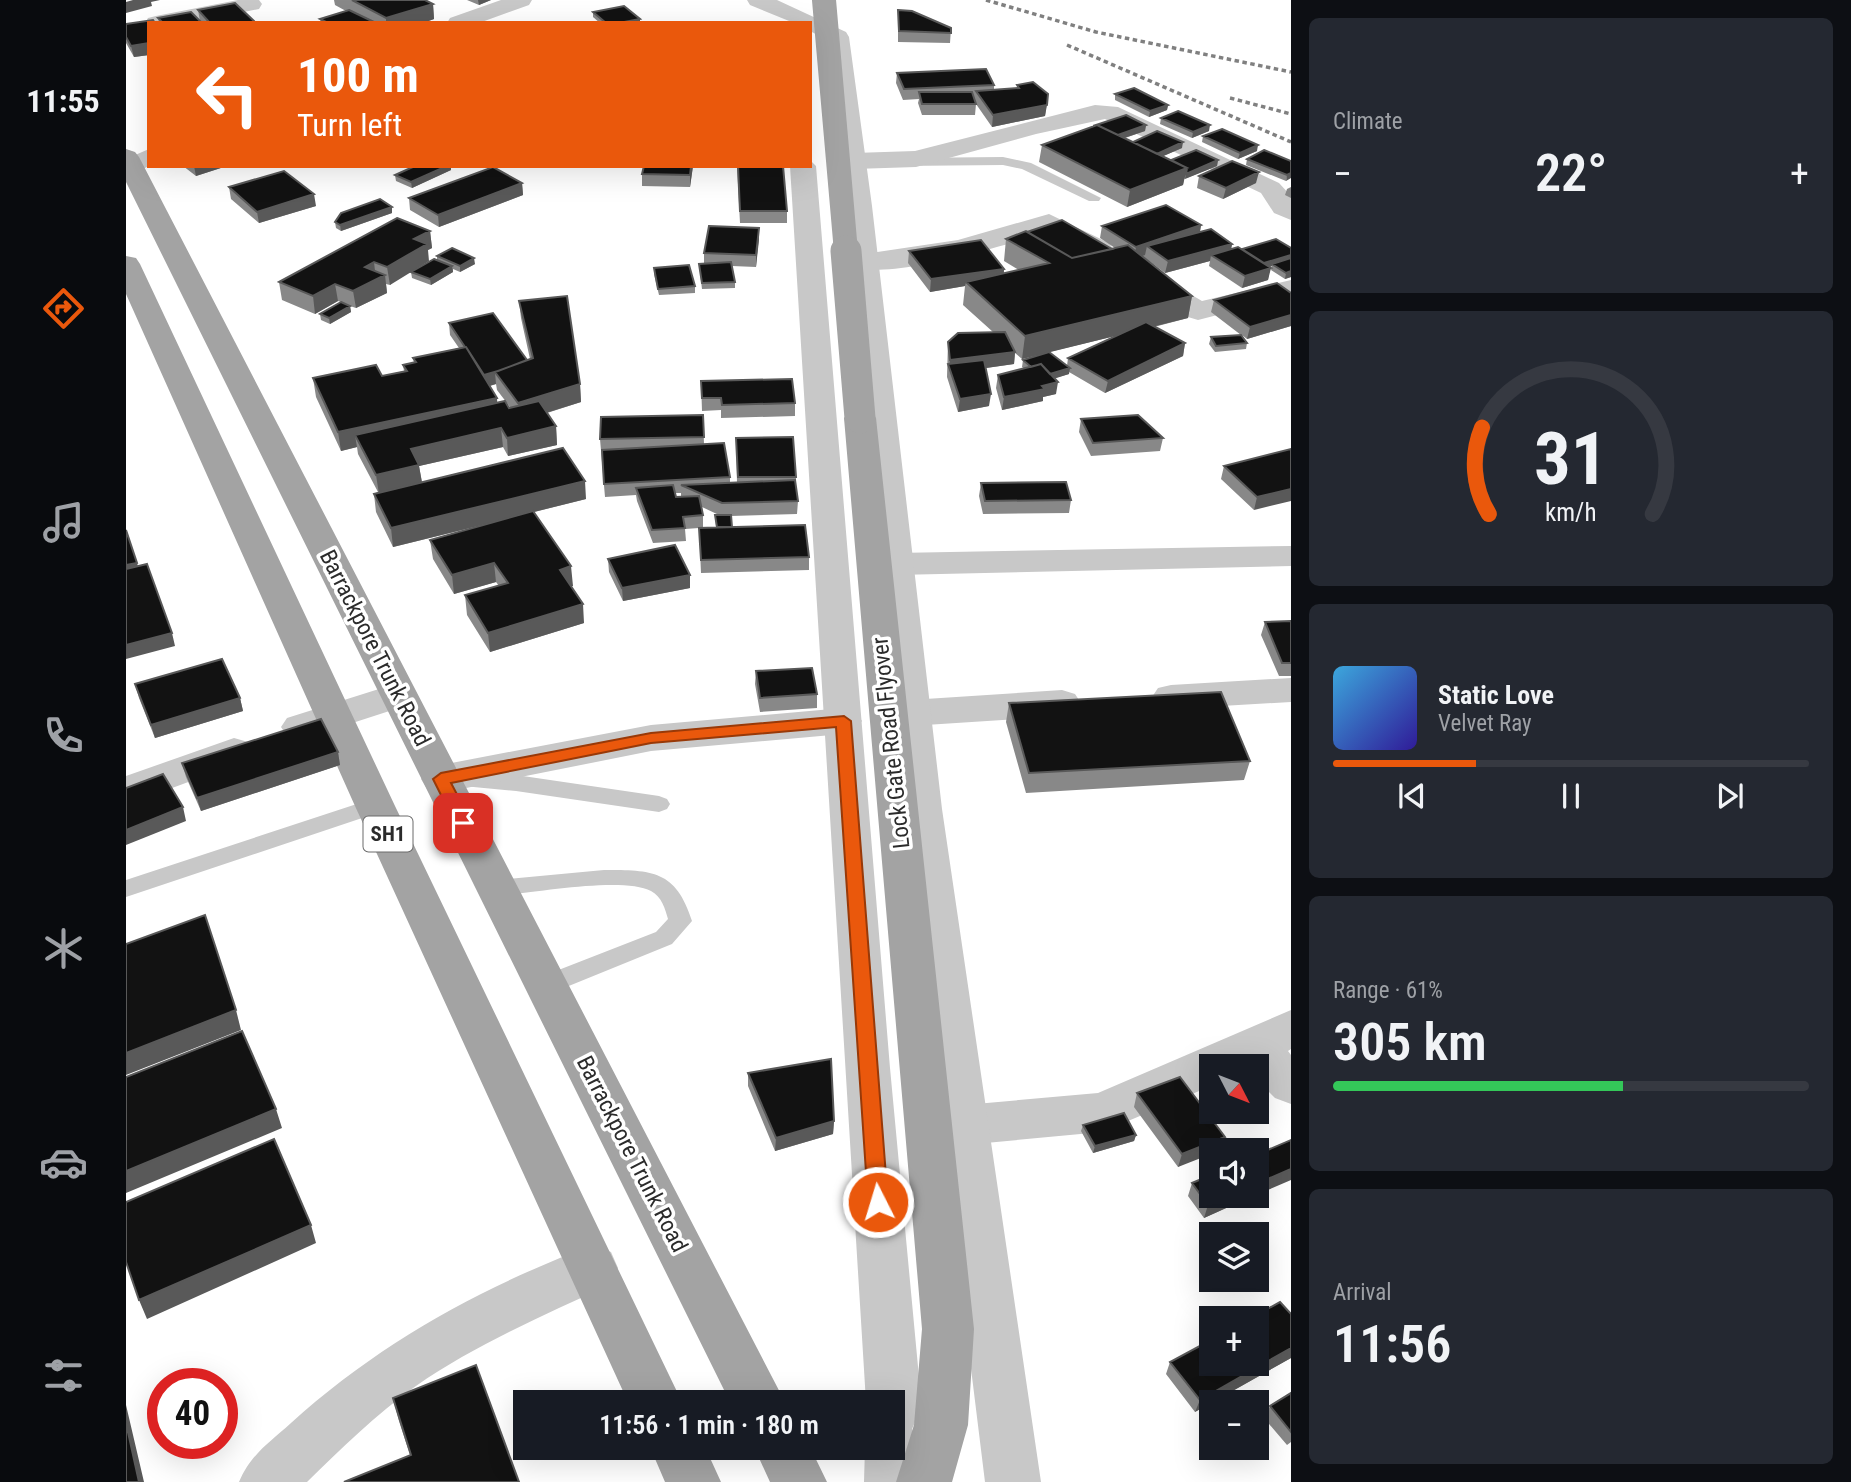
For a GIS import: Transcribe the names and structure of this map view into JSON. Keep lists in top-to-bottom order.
{
  "streets": {
    "main road": ["Barrackpore Trunk Road", "Lock Gate Road Flyover", "SH1"]
  },
  "north": "bottom right",
  "page": {
    "tabs": "11:55",
    "tile": [
      "Climate",
      ["Range · 61%", "305 km"],
      ["Arrival", "11:56"]
    ],
    "turn": ["100 m", "Turn left"],
    "heat": ["−", "22°", "+"],
    "song": ["Static Love", "Velvet Ray"],
    "map_buttons": ["+", "−"],
    "limit": "40",
    "trip": "11:56 · 1 min · 180 m",
    "gauge": ["31", "km/h"]
  }
}
